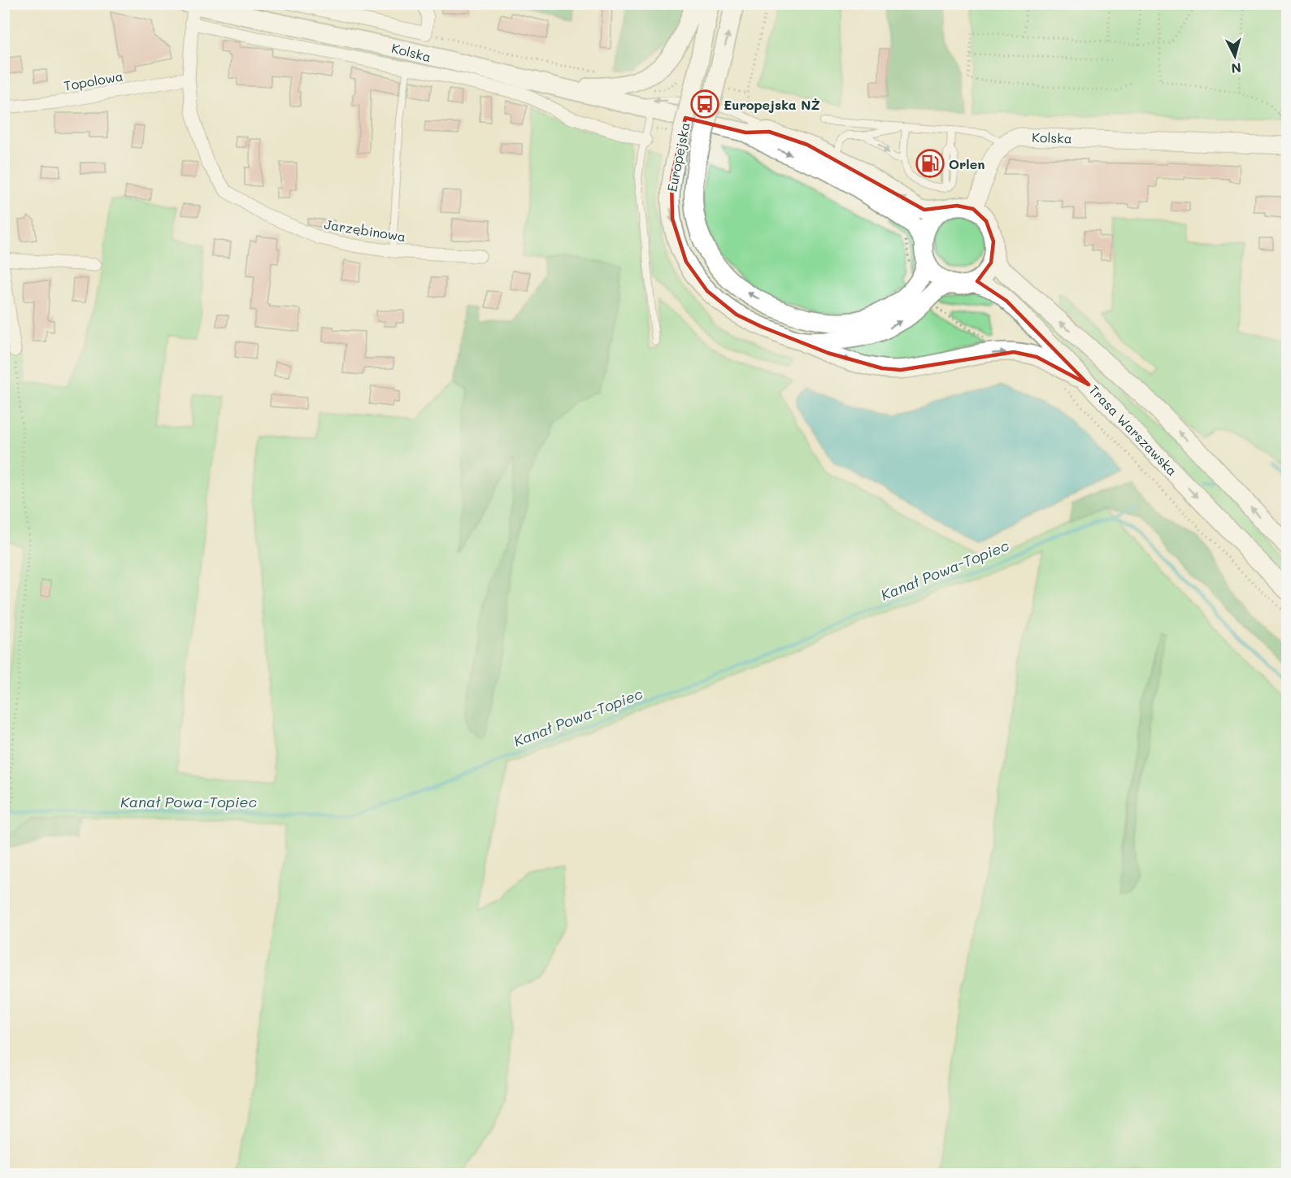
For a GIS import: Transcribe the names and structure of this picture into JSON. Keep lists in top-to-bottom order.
{
  "streets": {
    "main road": ["Kolska", "Europejska", "Trasa Warszawska"],
    "street": ["Topolowa", "Jarzębinowa"]
  },
  "crossings": [
    ["Topolowa", "Jarzębinowa"],
    ["Europejska", "Trasa Warszawska"]
  ],
  "water": ["Kanał Powa-Topiec"],
  "places": {
    "bus stop": ["Europejska NŻ"],
    "fuel station": ["Orlen"]
  },
  "north": "bottom"
}
